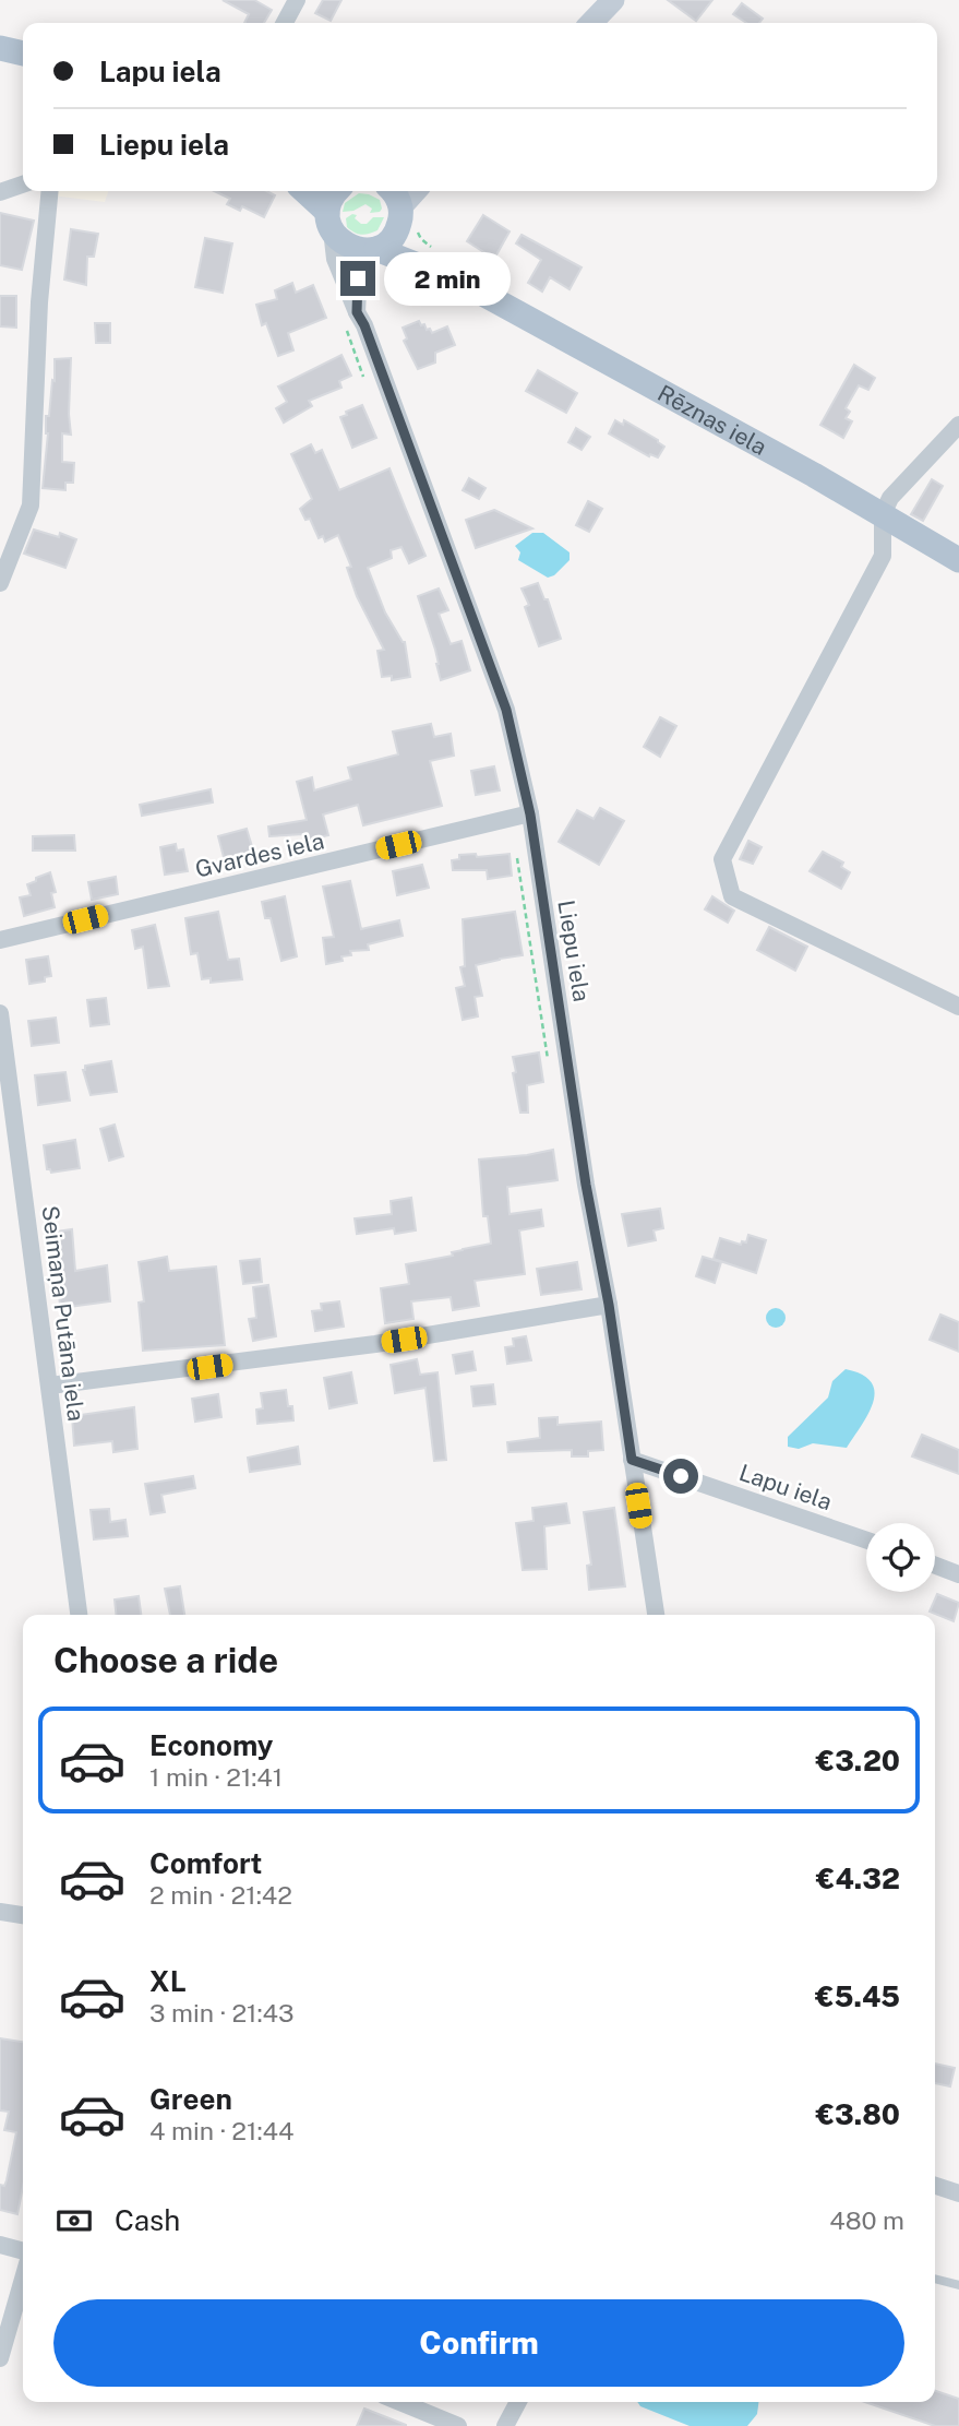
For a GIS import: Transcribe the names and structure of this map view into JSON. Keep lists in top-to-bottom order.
{
  "streets": {
    "main road": ["Rēznas iela"],
    "street": [
      "Gvardes iela",
      "Liepu iela",
      "Seimaņa Putāna iela",
      "Lapu iela"
    ]
  },
  "crossings": [
    ["Rēznas iela", "Liepu iela"],
    ["Gvardes iela", "Liepu iela"],
    ["Liepu iela", "Lapu iela"]
  ],
  "page": {
    "banner": ["Lapu iela", "Liepu iela"],
    "bubble": "2 min",
    "heading": "Choose a ride",
    "list": [
      {
        "name": "Economy",
        "note": "1 min · 21:41",
        "value": "€3.20"
      },
      {
        "name": "Comfort",
        "note": "2 min · 21:42",
        "value": "€4.32"
      },
      {
        "name": "XL",
        "note": "3 min · 21:43",
        "value": "€5.45"
      },
      {
        "name": "Green",
        "note": "4 min · 21:44",
        "value": "€3.80"
      }
    ],
    "pay": ["Cash", "480 m"],
    "buttons": "Confirm"
  }
}
